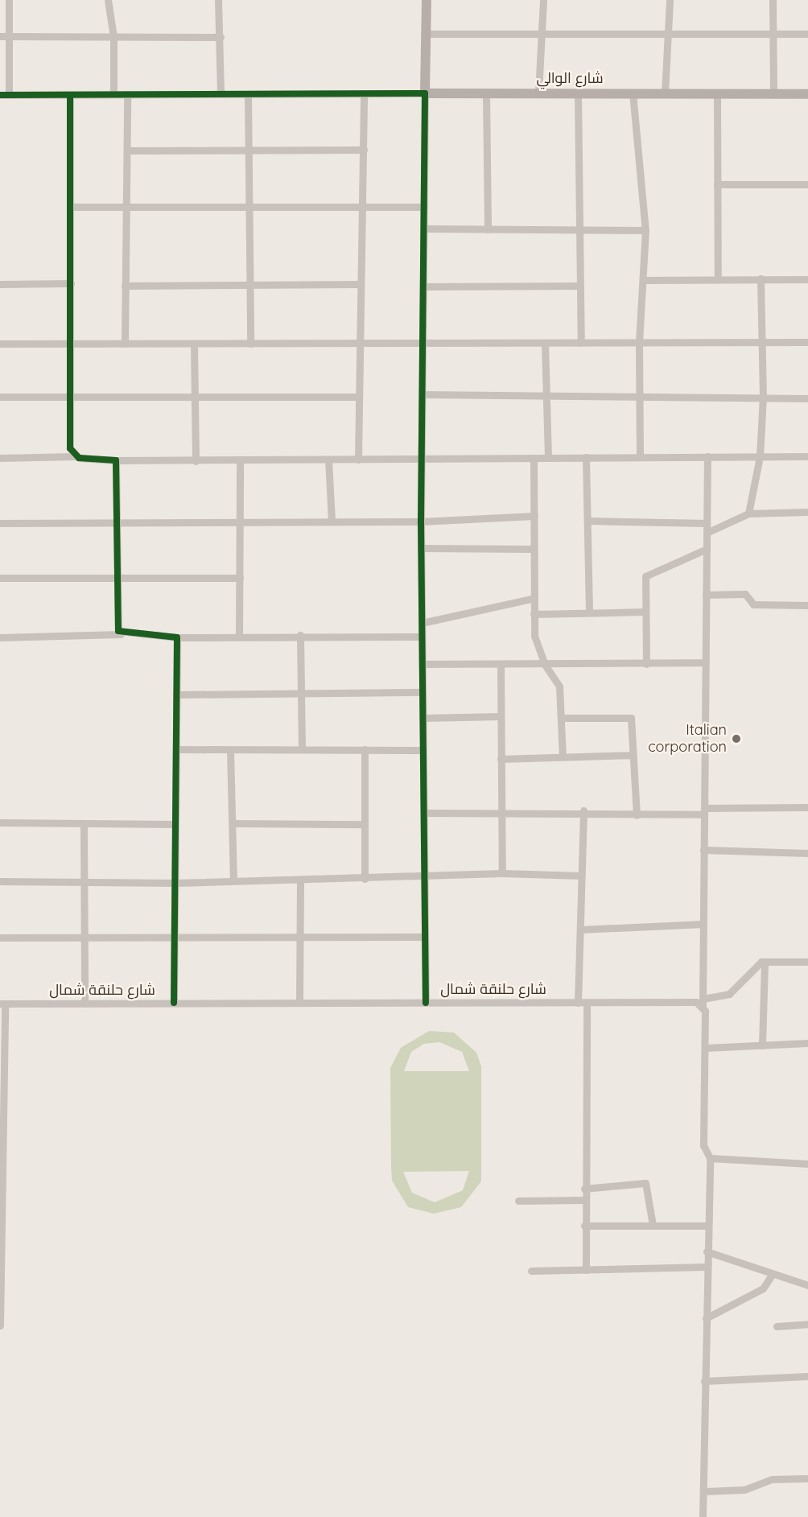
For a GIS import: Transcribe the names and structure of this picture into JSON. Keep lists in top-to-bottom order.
{
  "streets": {
    "main road": ["شارع الوالي"],
    "street": ["شارع حلنقة شمال"]
  },
  "places": ["Italian corporation"]
}
